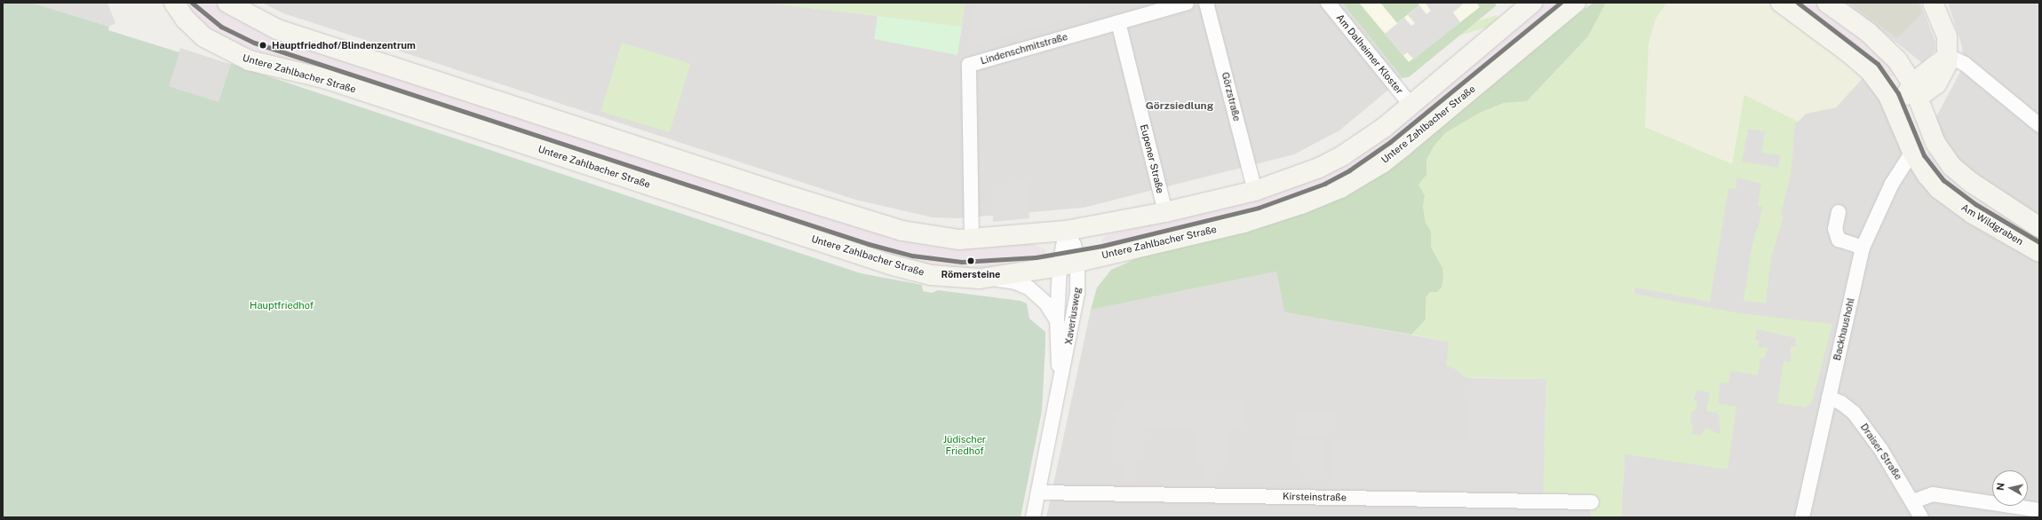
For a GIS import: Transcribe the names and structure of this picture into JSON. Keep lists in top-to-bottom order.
{
  "streets": {
    "street": [
      "Lindenschmitstraße",
      "Am Dalheimer Kloster",
      "Untere Zahlbacher Straße",
      "Görzstraße",
      "Eupener Straße",
      "Am Wildgraben",
      "Xaveriusweg",
      "Backhaushohl",
      "Draiser Straße",
      "Kirsteinstraße"
    ]
  },
  "crossings": [
    ["Lindenschmitstraße", "Eupener Straße"],
    ["Untere Zahlbacher Straße", "Xaveriusweg"],
    ["Am Wildgraben", "Backhaushohl"],
    ["Xaveriusweg", "Kirsteinstraße"],
    ["Backhaushohl", "Draiser Straße"]
  ],
  "districts": ["Görzsiedlung"],
  "parks": ["Hauptfriedhof", "Jüdischer Friedhof"],
  "places": ["Hauptfriedhof/Blindenzentrum", "Römersteine"],
  "north": "left"
}
